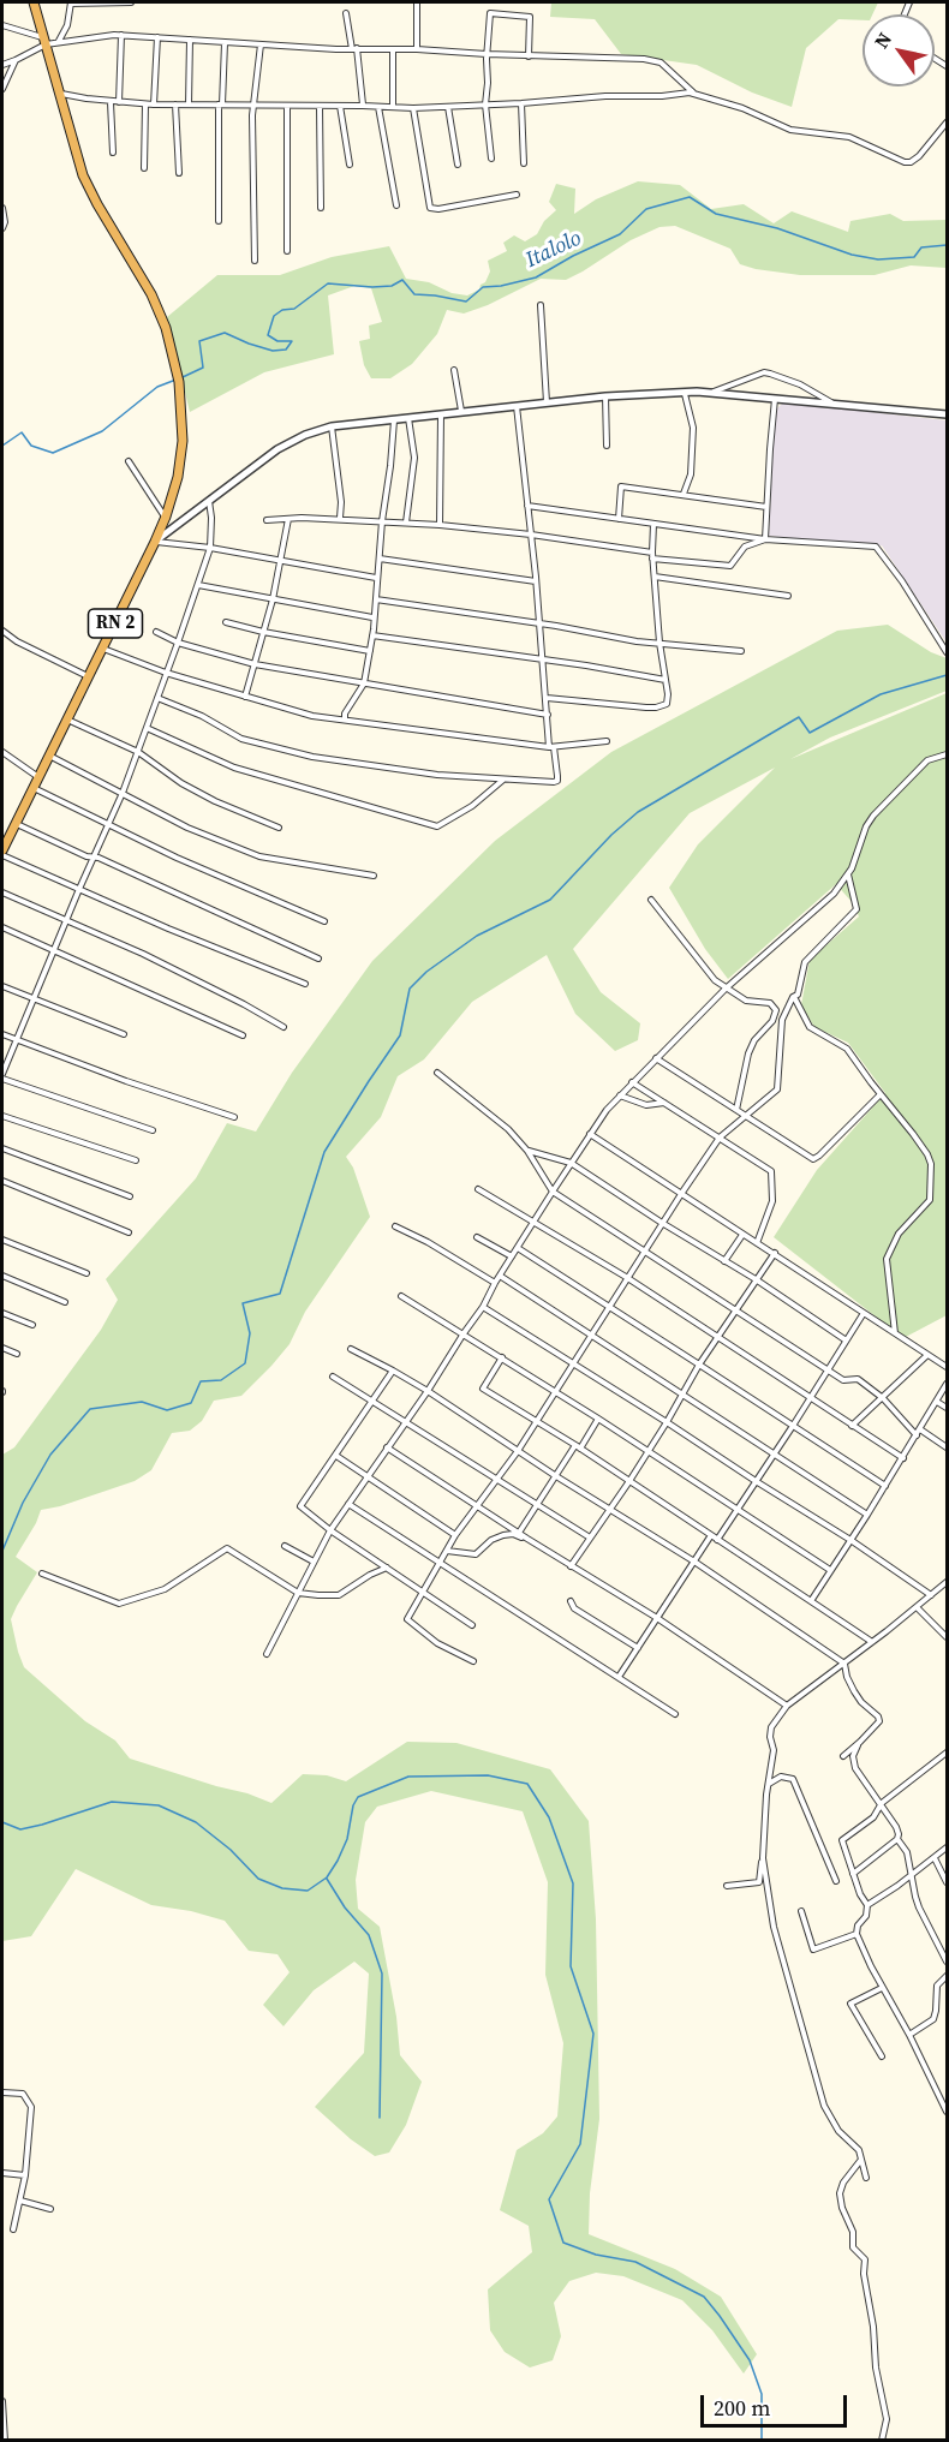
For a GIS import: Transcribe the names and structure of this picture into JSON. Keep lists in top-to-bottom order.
{
  "streets": {
    "highway": ["RN 2"]
  },
  "water": ["Italolo"],
  "scale_bar": "200 m",
  "north": "top left"
}
